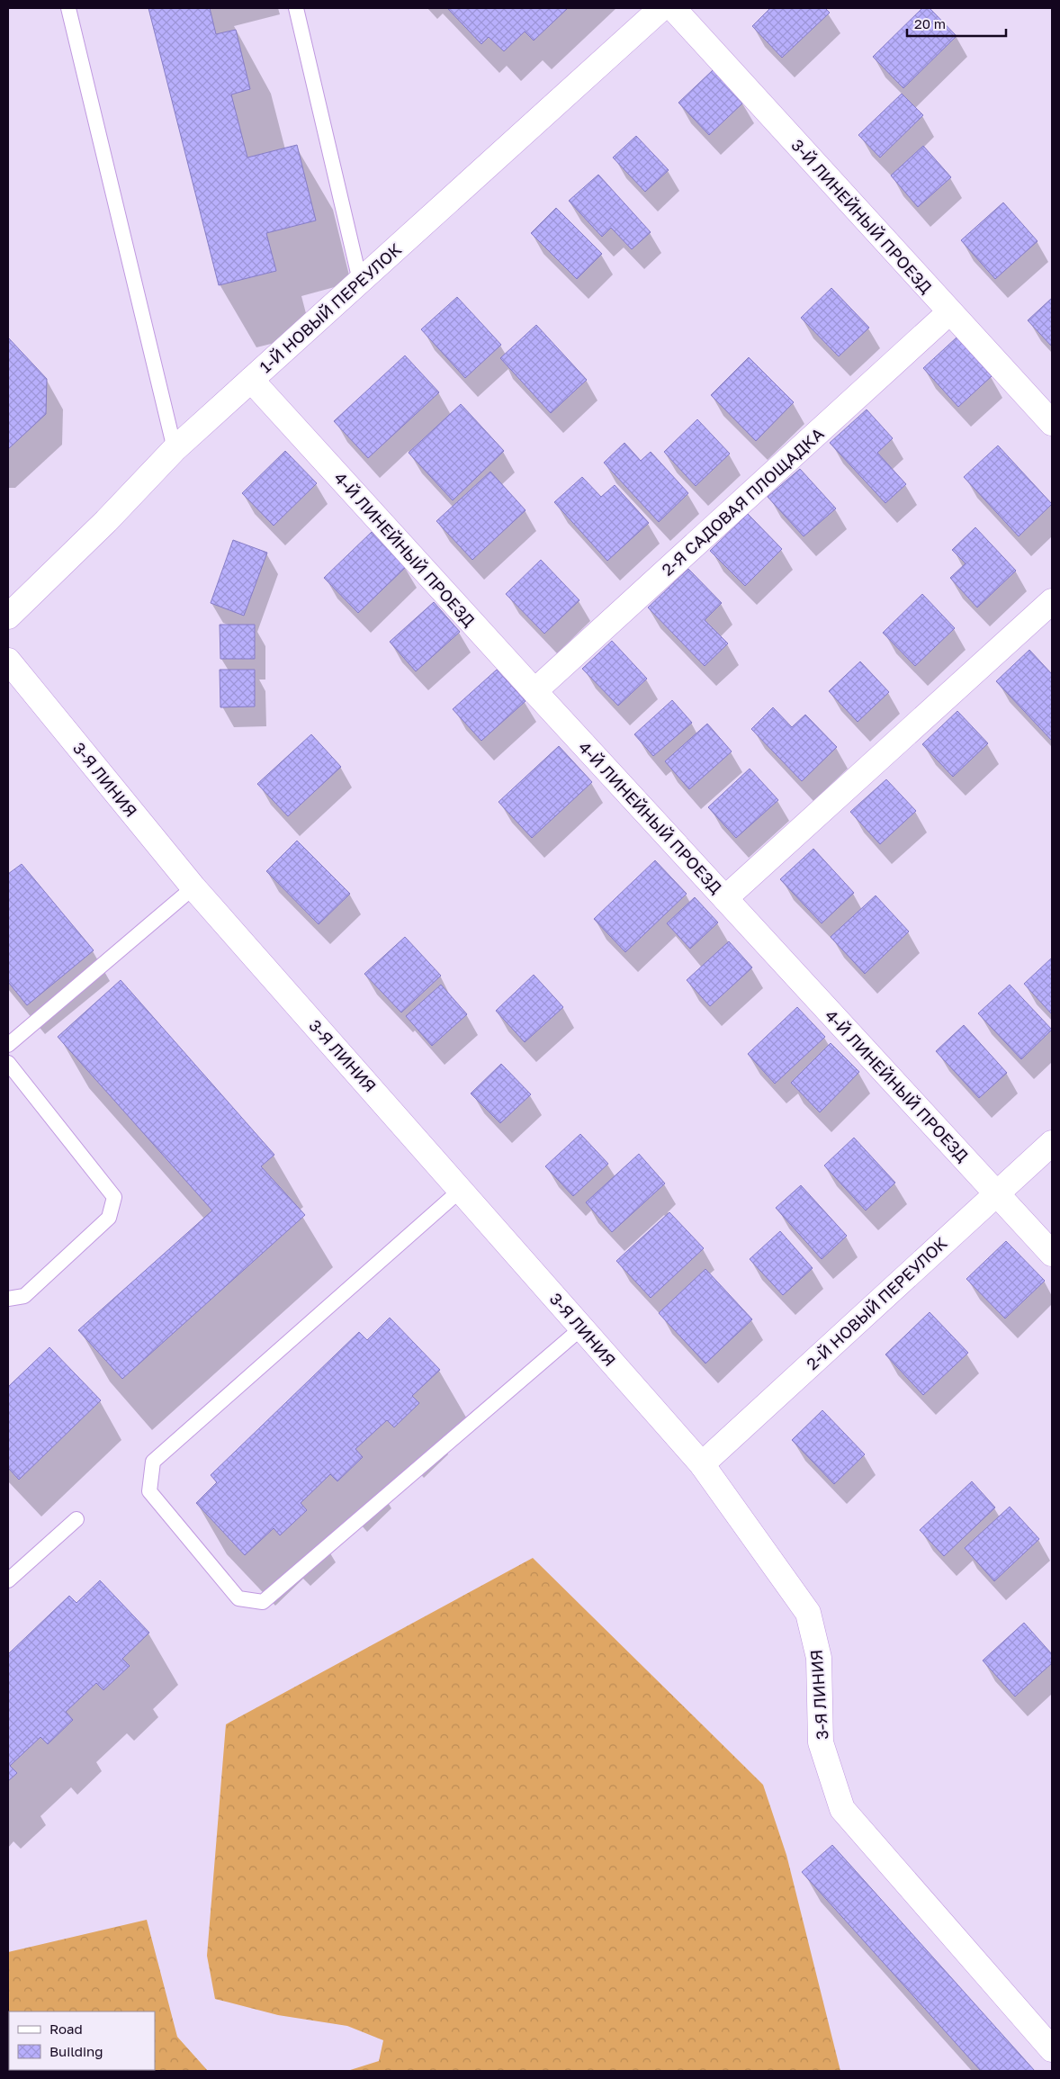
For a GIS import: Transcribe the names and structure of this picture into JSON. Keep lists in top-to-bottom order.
{
  "streets": {
    "street": [
      "3-Й ЛИНЕЙНЫЙ ПРОЕЗД",
      "1-Й НОВЫЙ ПЕРЕУЛОК",
      "2-Я CАДОВАЯ ПЛОЩАДКА",
      "4-Й ЛИНЕЙНЫЙ ПРОЕЗД",
      "3-Я ЛИНИЯ",
      "2-Й НОВЫЙ ПЕРЕУЛОК"
    ]
  },
  "crossings": [
    ["3-Й ЛИНЕЙНЫЙ ПРОЕЗД", "2-Я CАДОВАЯ ПЛОЩАДКА"],
    ["1-Й НОВЫЙ ПЕРЕУЛОК", "4-Й ЛИНЕЙНЫЙ ПРОЕЗД"],
    ["2-Я CАДОВАЯ ПЛОЩАДКА", "4-Й ЛИНЕЙНЫЙ ПРОЕЗД"],
    ["4-Й ЛИНЕЙНЫЙ ПРОЕЗД", "2-Й НОВЫЙ ПЕРЕУЛОК"],
    ["3-Я ЛИНИЯ", "2-Й НОВЫЙ ПЕРЕУЛОК"]
  ],
  "legend": ["Road", "Building"],
  "scale_bar": "20 m"
}
